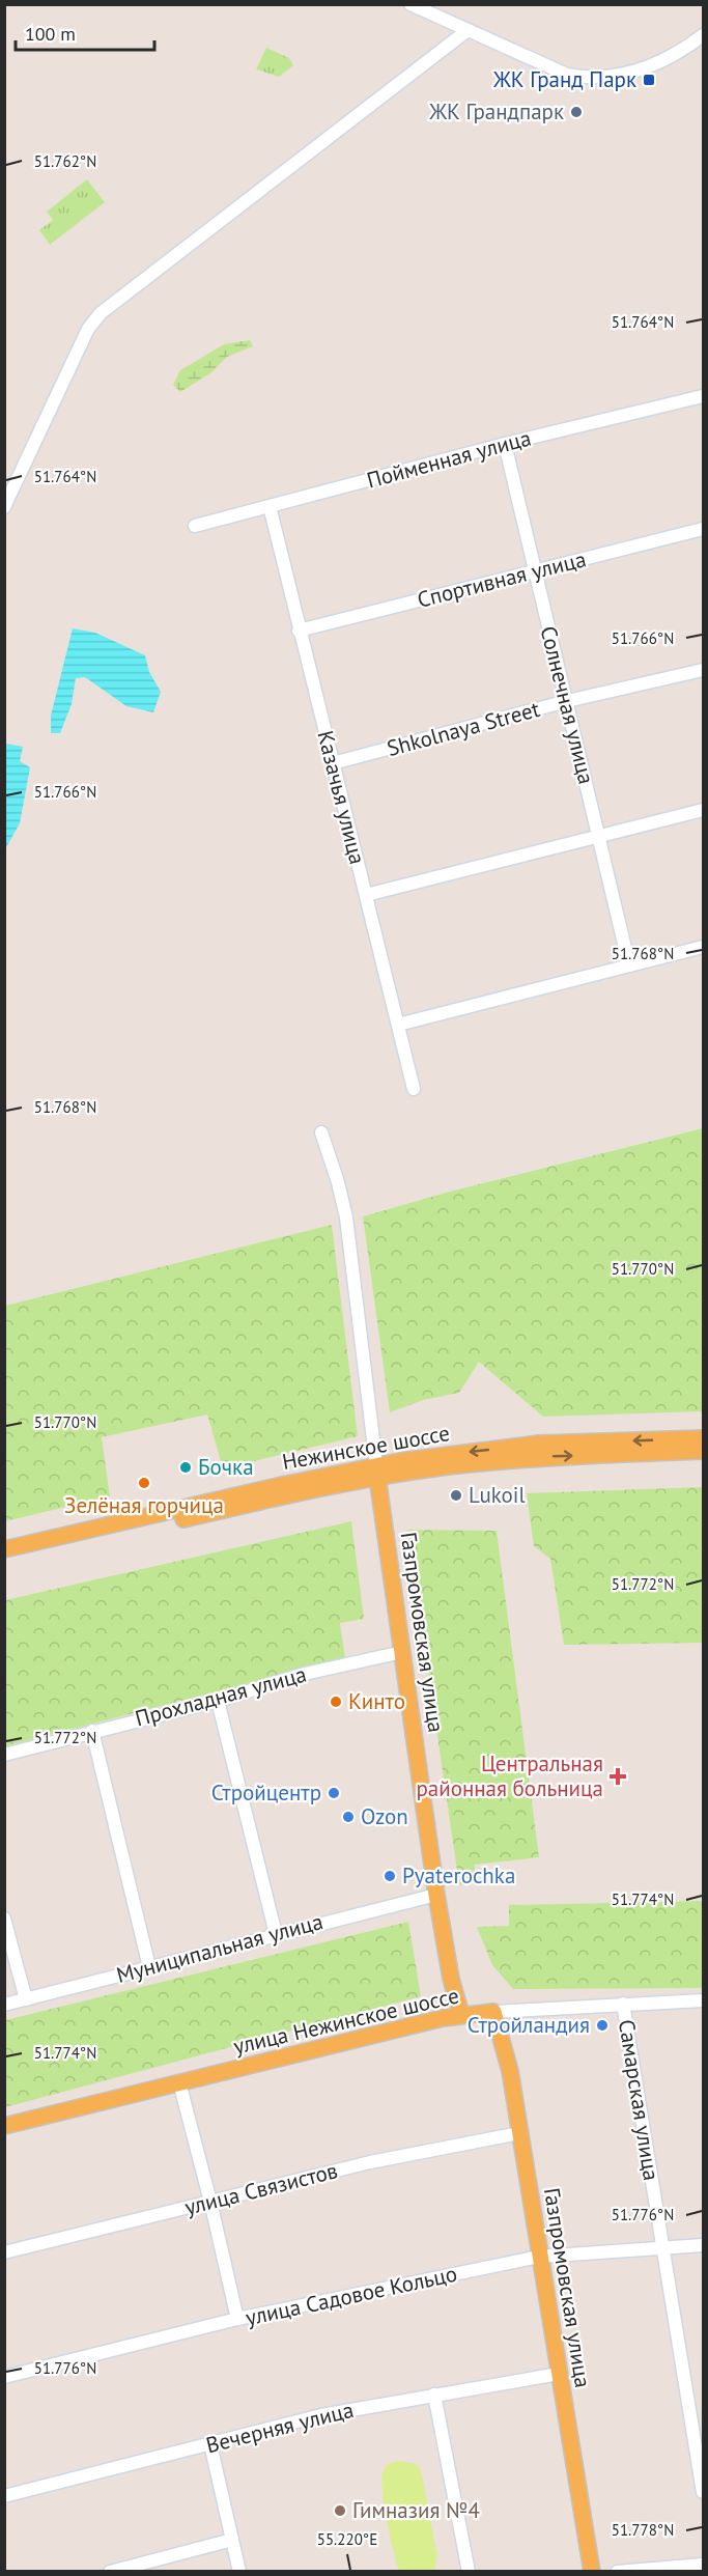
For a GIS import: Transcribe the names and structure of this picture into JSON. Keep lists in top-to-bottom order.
{
  "streets": {
    "main road": ["Нежинское шоссе", "Газпромовская улица", "улица Нежинское шоссе"],
    "street": [
      "Пойменная улица",
      "Спортивная улица",
      "Солнечная улица",
      "Shkolnaya Street",
      "Казачья улица",
      "Прохладная улица",
      "Муниципальная улица",
      "Самарская улица",
      "улица Связистов",
      "улица Садовое Кольцо",
      "Вечерняя улица"
    ]
  },
  "crossings": [
    ["Пойменная улица", "Солнечная улица"],
    ["Пойменная улица", "Казачья улица"],
    ["Спортивная улица", "Солнечная улица"],
    ["Спортивная улица", "Казачья улица"],
    ["Солнечная улица", "Shkolnaya Street"],
    ["Shkolnaya Street", "Казачья улица"],
    ["Нежинское шоссе", "Газпромовская улица"],
    ["Газпромовская улица", "Прохладная улица"],
    ["Газпромовская улица", "Муниципальная улица"],
    ["Газпромовская улица", "улица Нежинское шоссе"],
    ["Газпромовская улица", "улица Связистов"],
    ["Газпромовская улица", "улица Садовое Кольцо"],
    ["Газпромовская улица", "Вечерняя улица"],
    ["улица Нежинское шоссе", "Самарская улица"],
    ["Самарская улица", "улица Садовое Кольцо"]
  ],
  "places": {
    "transit": ["ЖК Гранд Парк"],
    "other": [
      "ЖК Грандпарк",
      "Бочка",
      "Зелёная горчица",
      "Lukoil",
      "Кинто",
      "Стройцентр",
      "Ozon",
      "Pyaterochka",
      "Стройландия",
      "Гимназия №4"
    ],
    "health": ["Центральная районная больница"]
  },
  "scale_bar": "100 m",
  "coordinates": [
    "51.762°N",
    "51.764°N",
    "51.766°N",
    "51.768°N",
    "51.770°N",
    "51.772°N",
    "51.774°N",
    "51.776°N",
    "51.778°N",
    "55.220°E"
  ]
}
